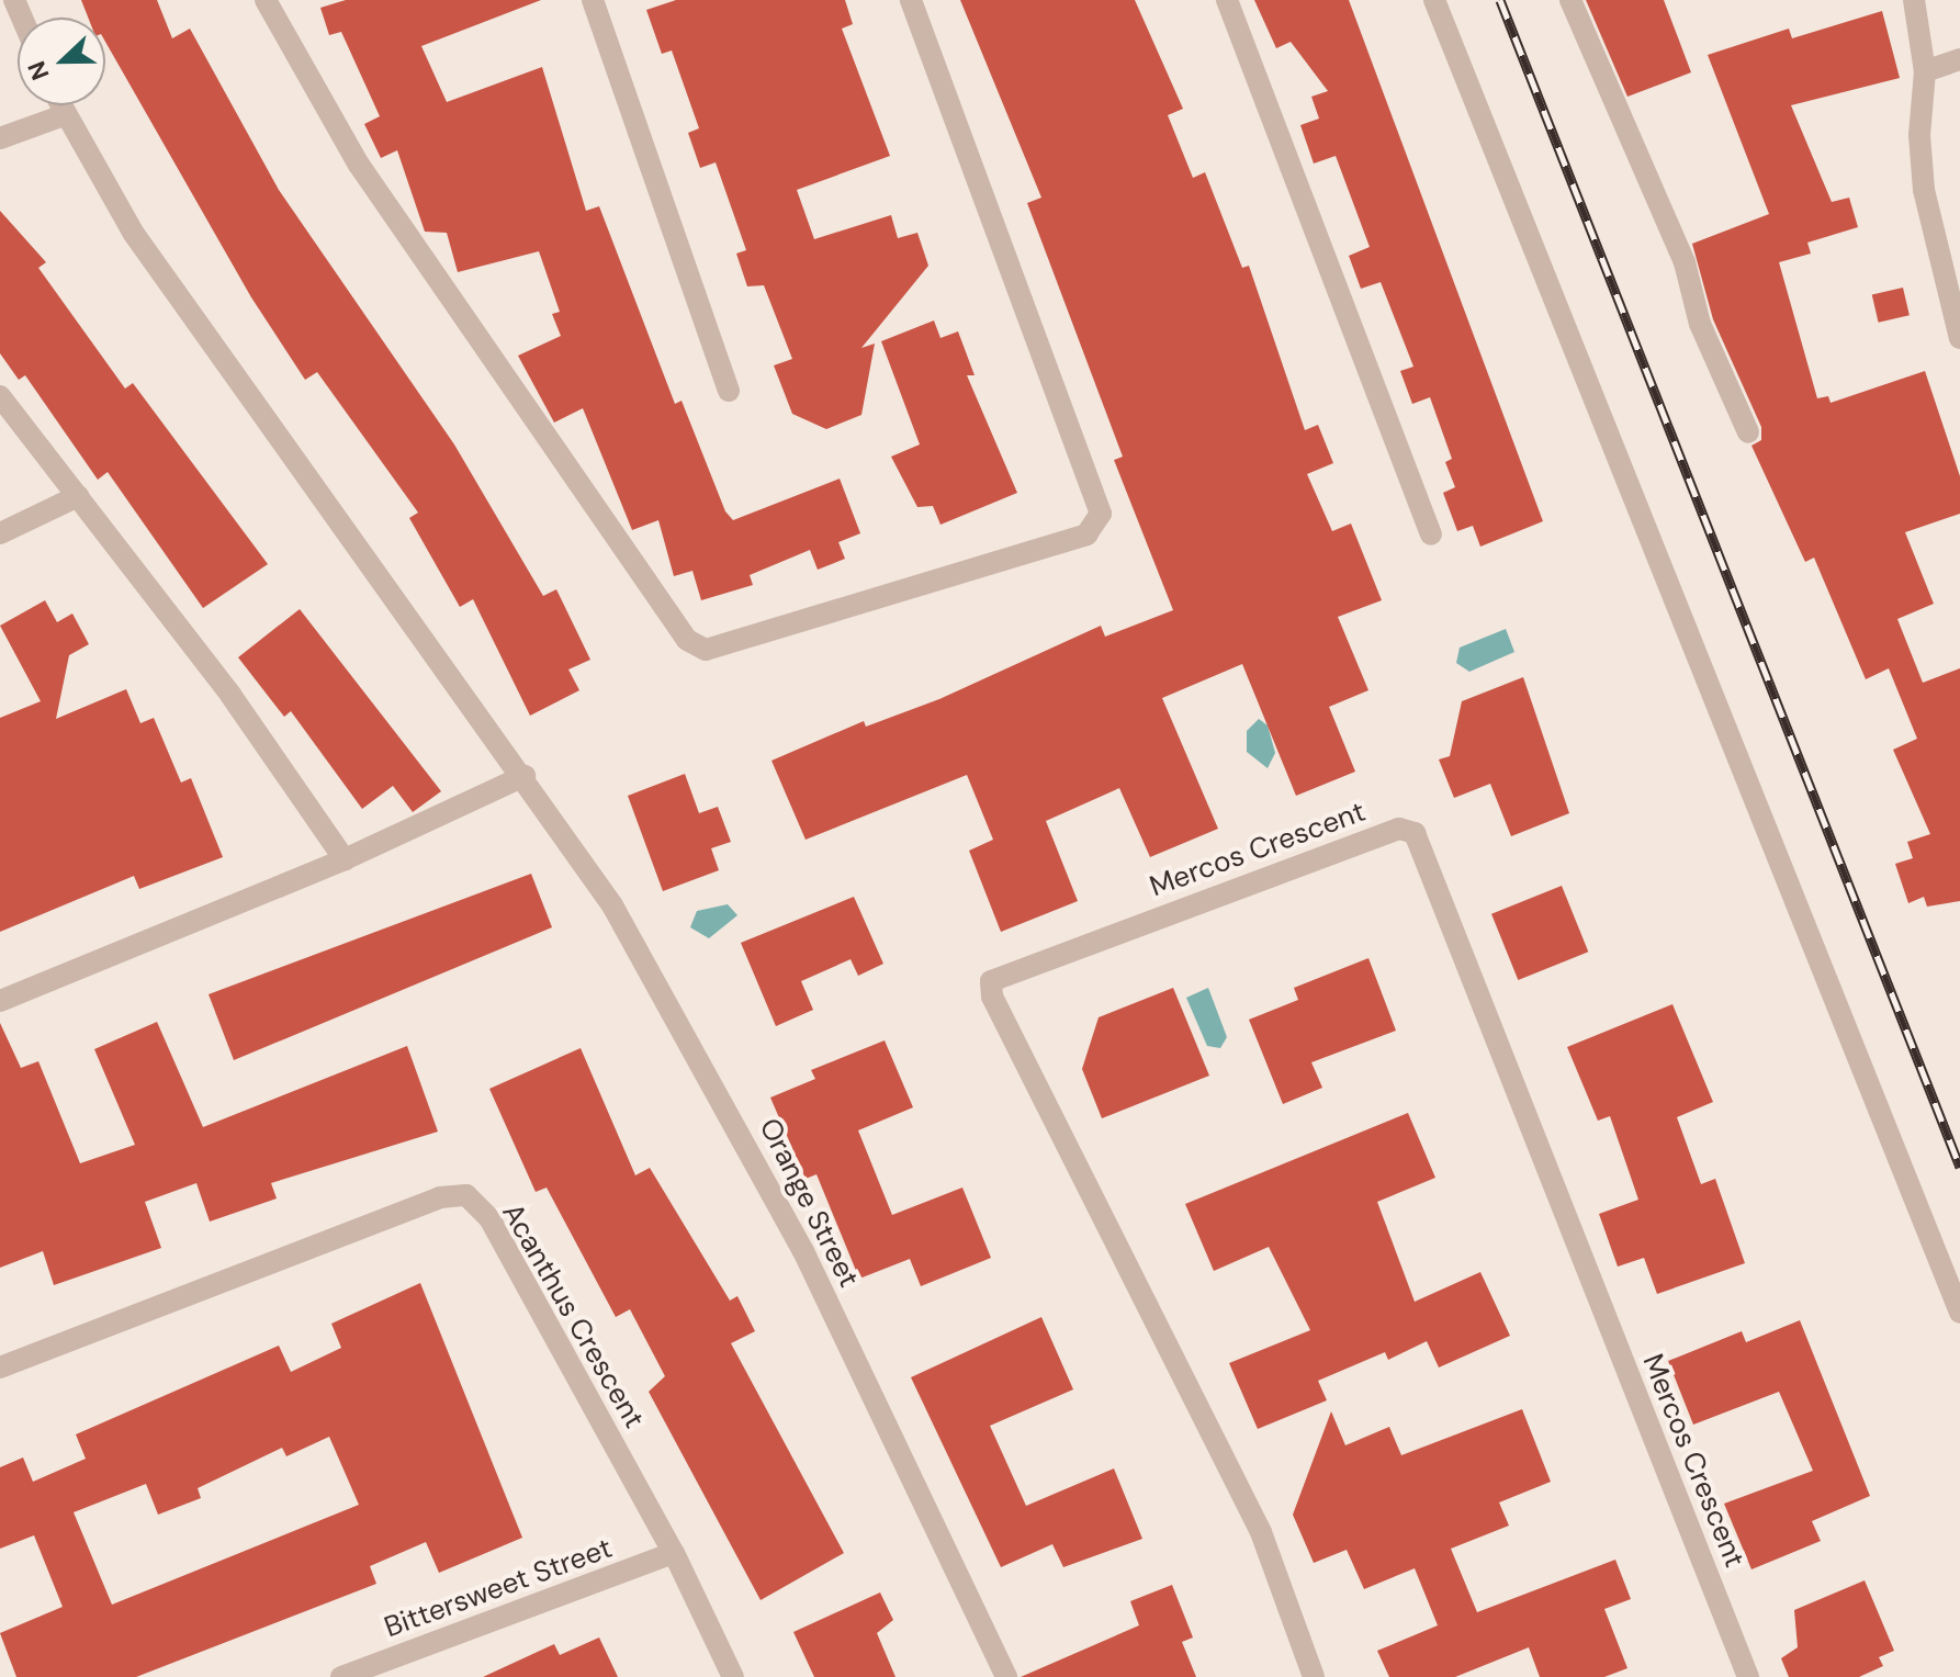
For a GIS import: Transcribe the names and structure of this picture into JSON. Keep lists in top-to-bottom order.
{
  "streets": {
    "street": [
      "Mercos Crescent",
      "Orange Street",
      "Acanthus Crescent",
      "Bittersweet Street"
    ]
  },
  "crossings": [
    ["Acanthus Crescent", "Bittersweet Street"]
  ],
  "north": "left"
}
